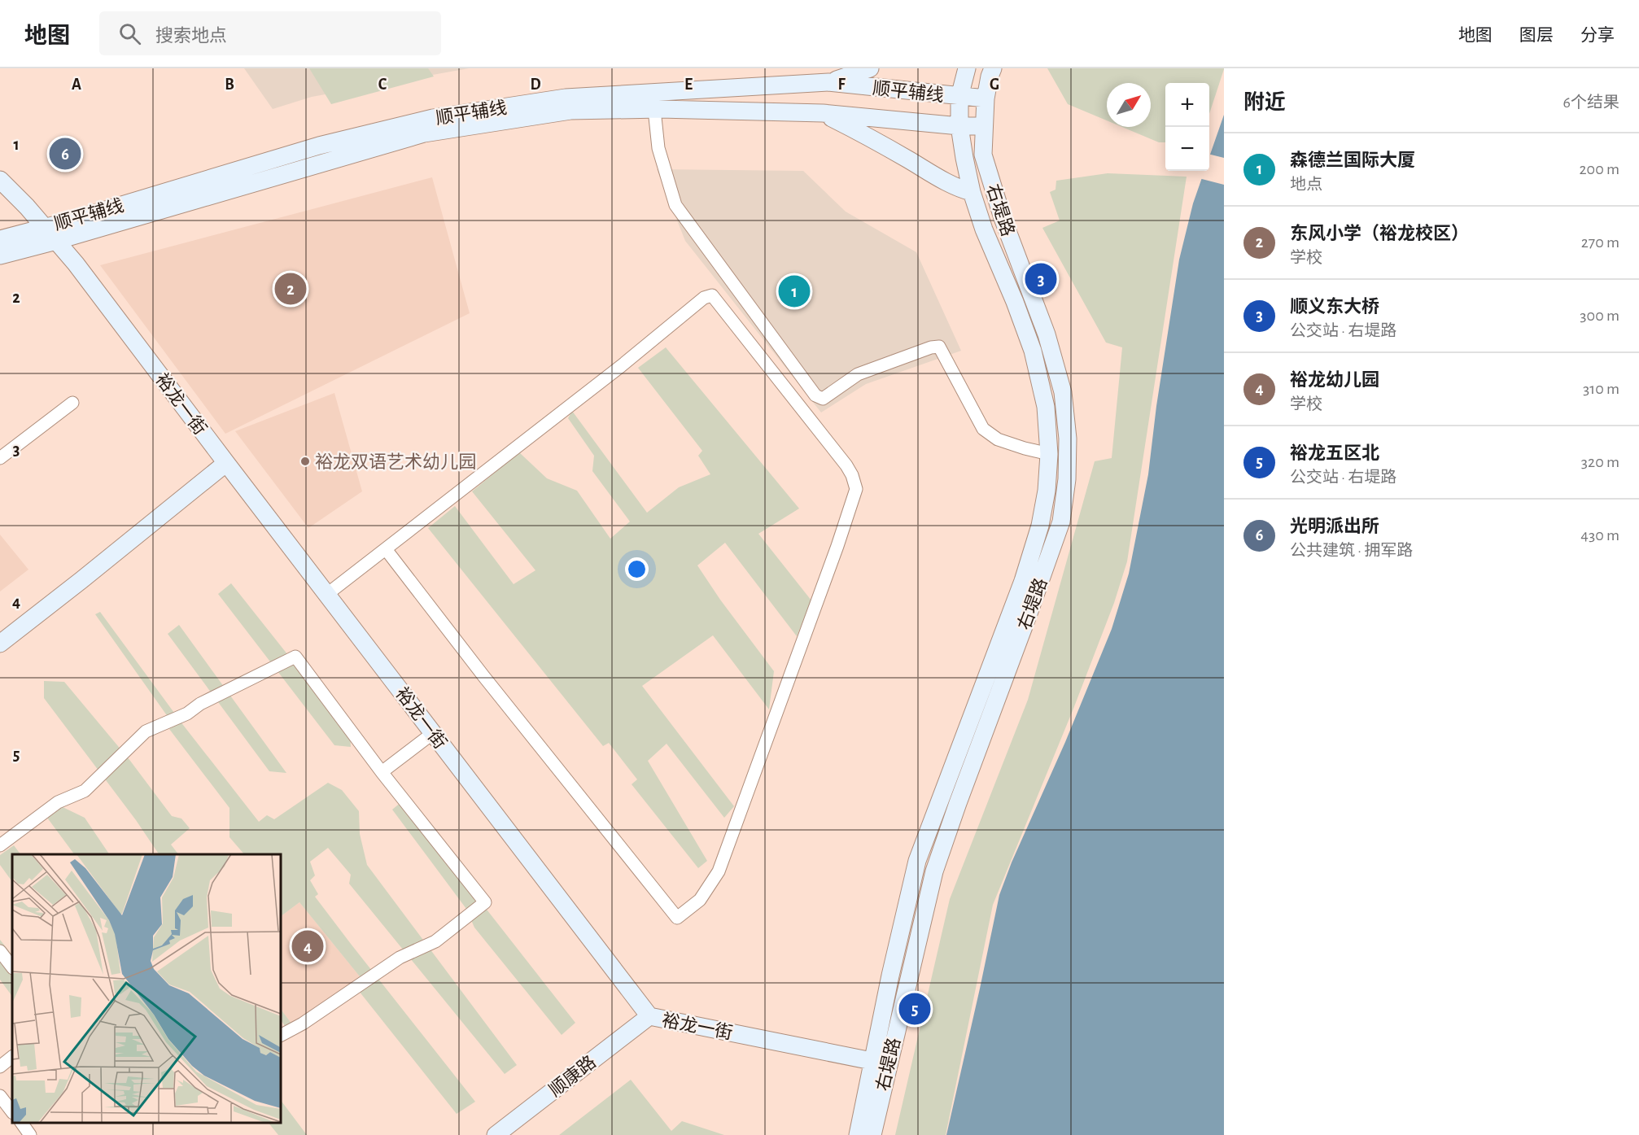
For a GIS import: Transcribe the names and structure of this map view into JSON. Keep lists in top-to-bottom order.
{
  "streets": {
    "main road": [
      "顺平辅线",
      "右堤路",
      "裕龙一街",
      "顺康路"
    ]
  },
  "crossings": [
    ["顺平辅线", "右堤路"],
    ["顺平辅线", "裕龙一街"],
    ["右堤路", "裕龙一街"],
    ["裕龙一街", "顺康路"]
  ],
  "places": ["裕龙双语艺术幼儿园"],
  "north": "top right",
  "page": {
    "header": "地图",
    "search": "搜索地点",
    "nav": ["地图", "图层", "分享"],
    "heading": ["附近", "6个结果"],
    "map_buttons": ["+", "−"],
    "list": [
      {
        "mark": "1",
        "name": "森德兰国际大厦",
        "note": "地点",
        "value": "200 m"
      },
      {
        "mark": "2",
        "name": "东风小学（裕龙校区）",
        "note": "学校",
        "value": "270 m"
      },
      {
        "mark": "3",
        "name": "顺义东大桥",
        "note": "公交站 · 右堤路",
        "value": "300 m"
      },
      {
        "mark": "4",
        "name": "裕龙幼儿园",
        "note": "学校",
        "value": "310 m"
      },
      {
        "mark": "5",
        "name": "裕龙五区北",
        "note": "公交站 · 右堤路",
        "value": "320 m"
      },
      {
        "mark": "6",
        "name": "光明派出所",
        "note": "公共建筑 · 拥军路",
        "value": "430 m"
      }
    ],
    "pins": [
      "6",
      "3",
      "2",
      "1",
      "4",
      "5"
    ]
  },
  "grid": {
    "columns": [
      "A",
      "B",
      "C",
      "D",
      "E",
      "F",
      "G"
    ],
    "rows": [
      "1",
      "2",
      "3",
      "4",
      "5"
    ]
  }
}
